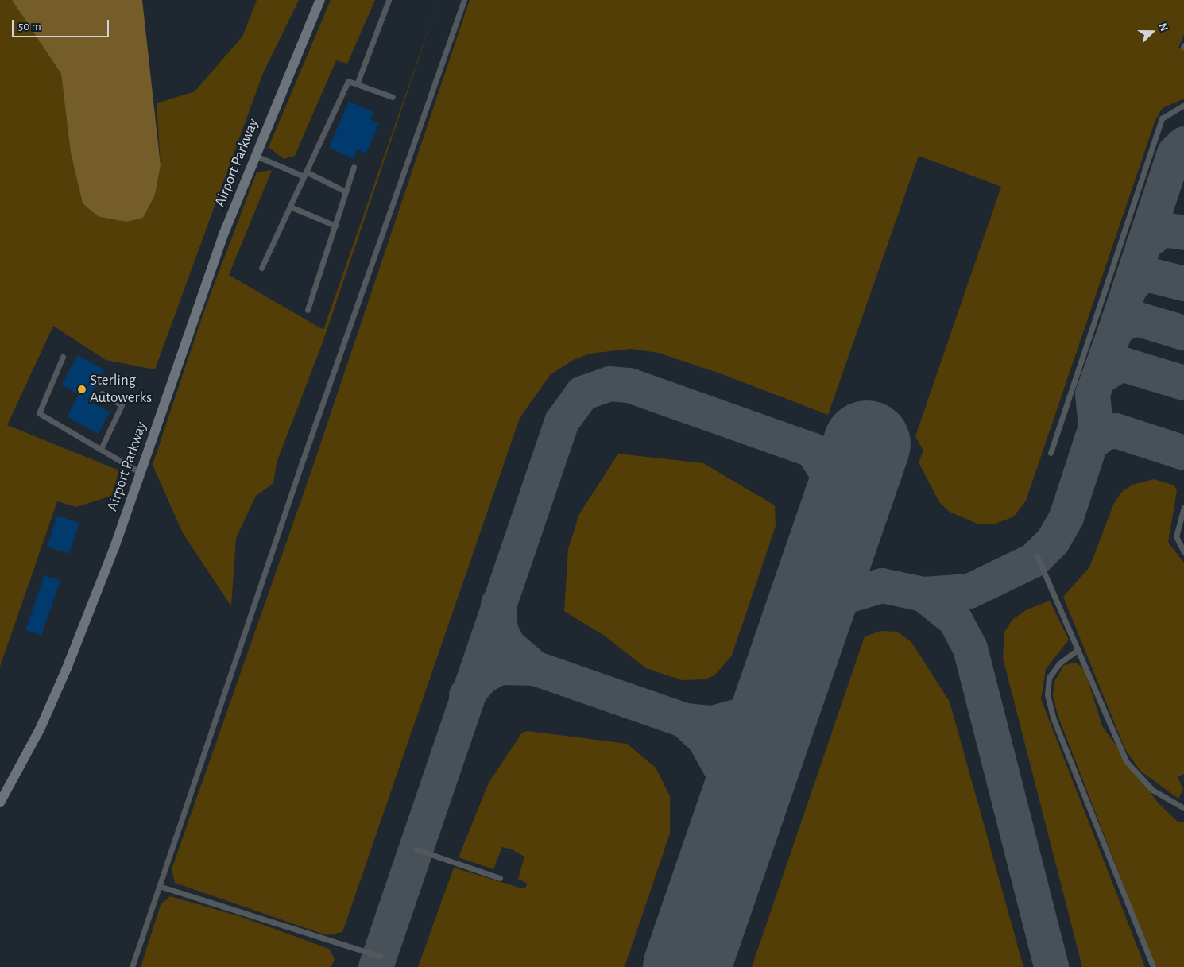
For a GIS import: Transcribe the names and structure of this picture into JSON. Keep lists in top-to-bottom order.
{
  "streets": {
    "main road": ["Airport Parkway"]
  },
  "places": ["Sterling Autowerks"],
  "scale_bar": "50 m",
  "north": "right"
}
